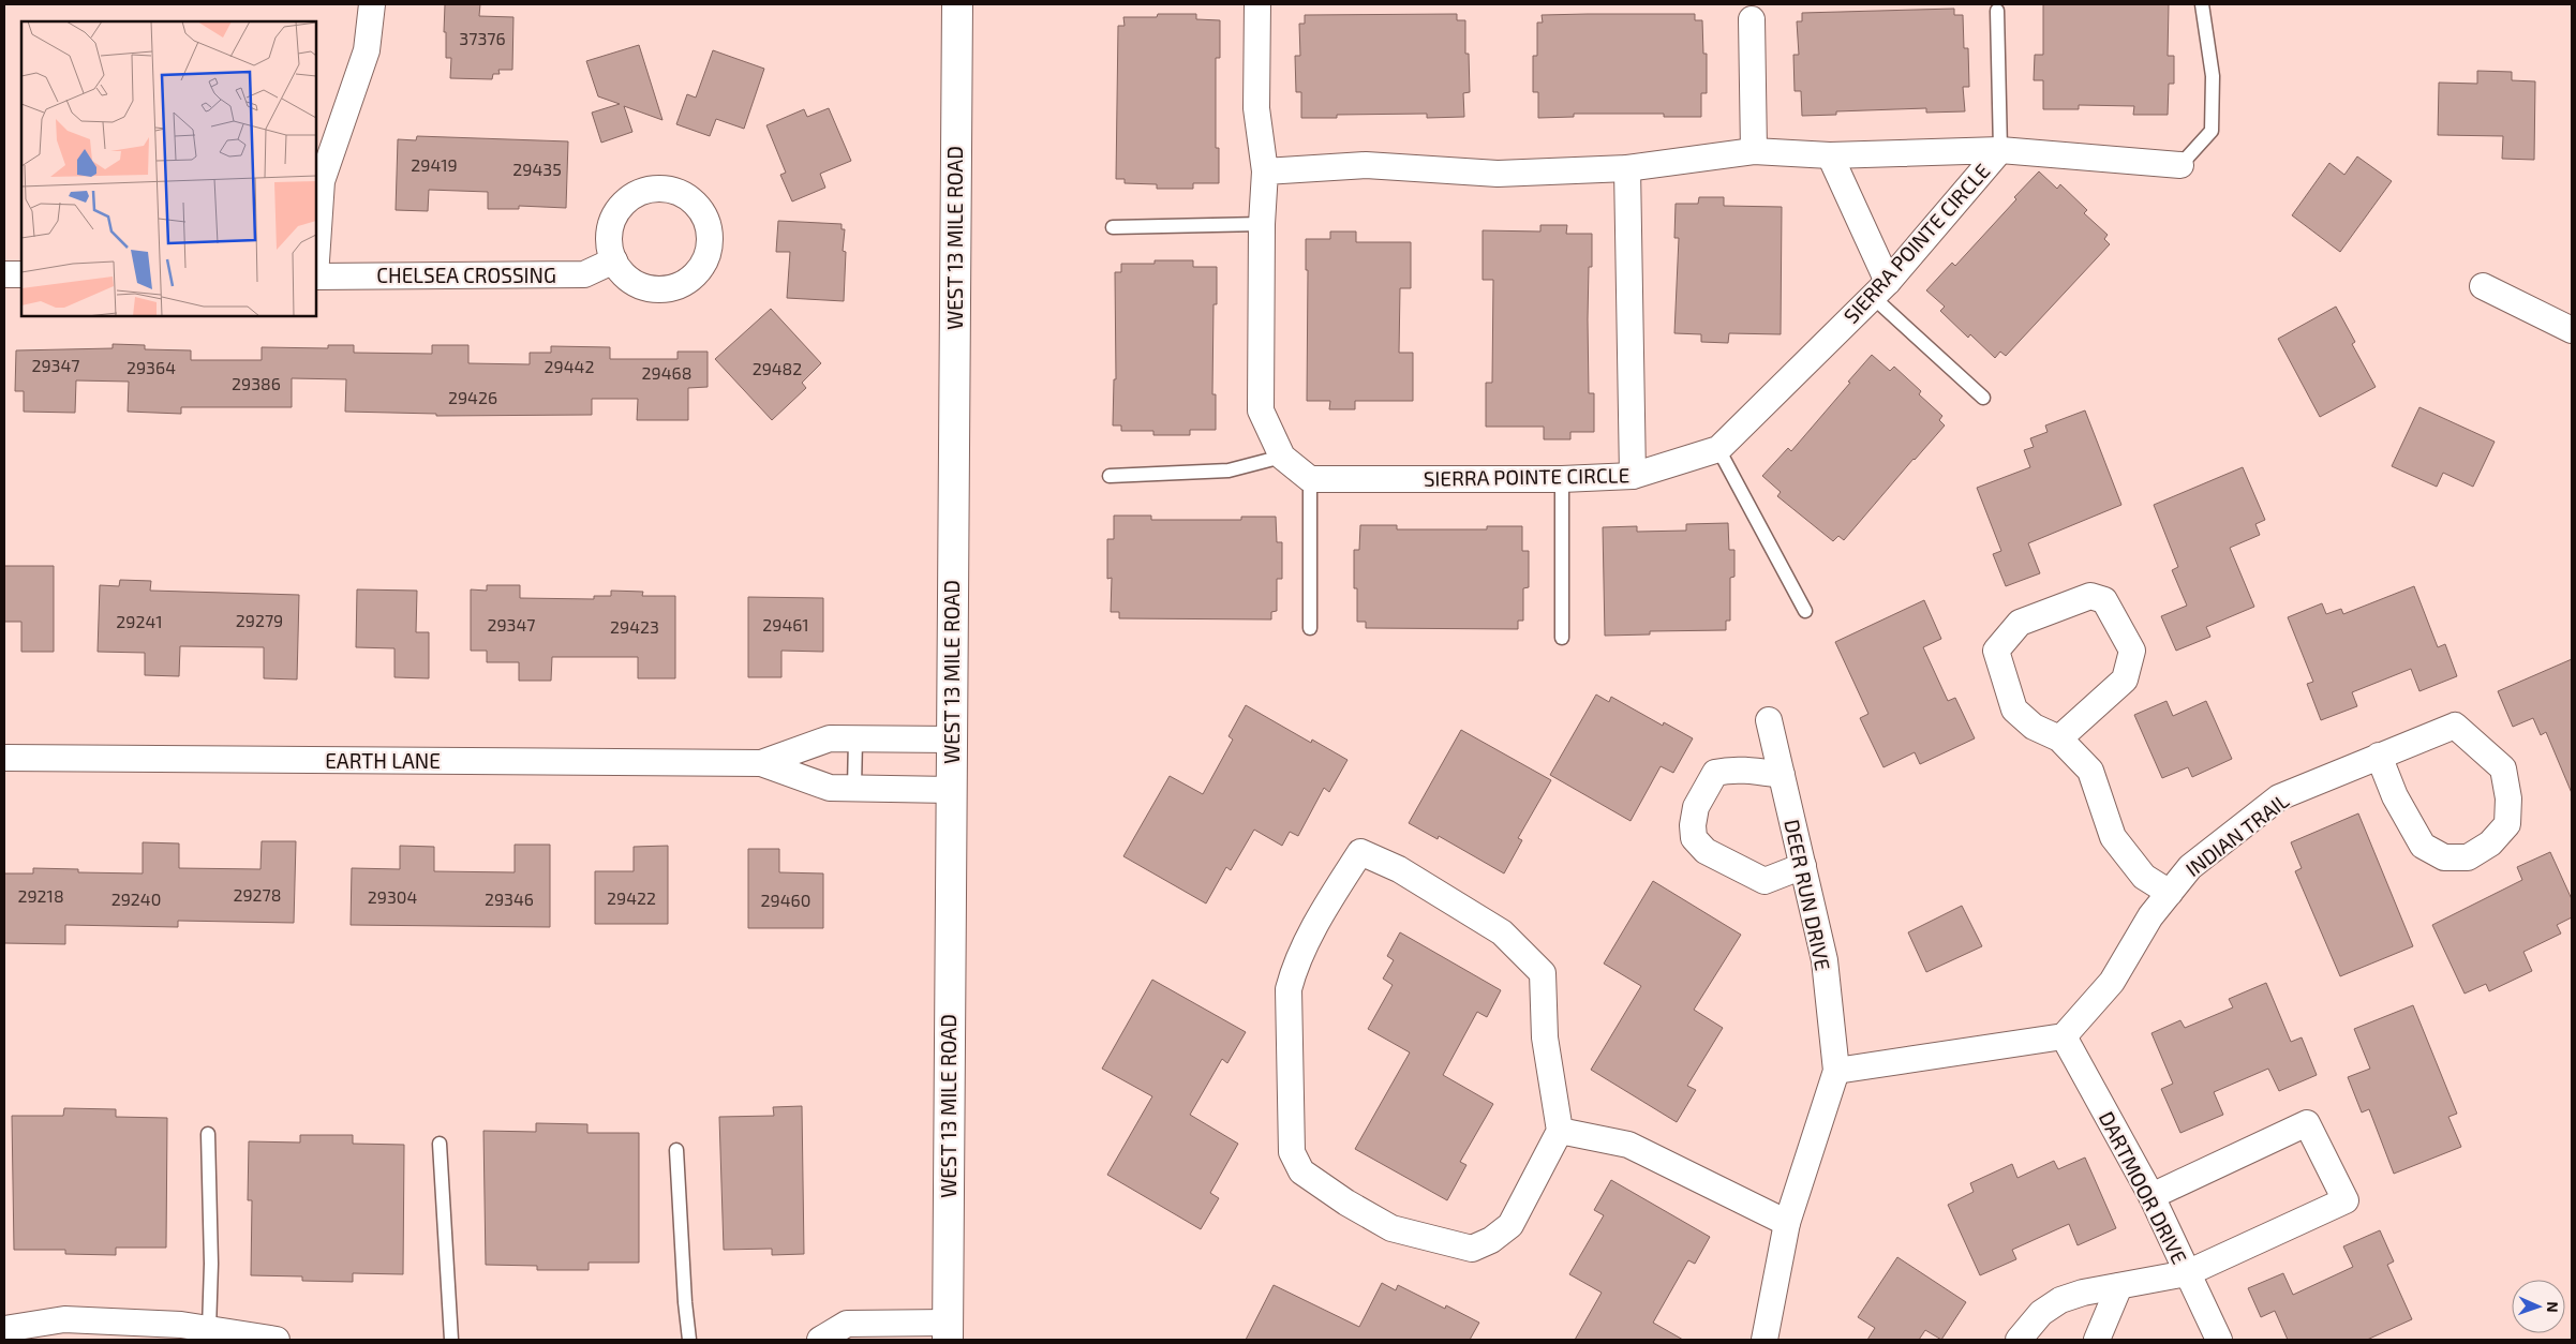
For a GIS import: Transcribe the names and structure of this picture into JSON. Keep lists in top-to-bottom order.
{
  "streets": {
    "street": [
      "WEST 13 MILE ROAD",
      "SIERRA POINTE CIRCLE",
      "CHELSEA CROSSING",
      "EARTH LANE",
      "INDIAN TRAIL",
      "DEER RUN DRIVE",
      "DARTMOOR DRIVE"
    ]
  },
  "crossings": [
    ["WEST 13 MILE ROAD", "EARTH LANE"],
    ["INDIAN TRAIL", "DARTMOOR DRIVE"]
  ],
  "house_numbers": [
    "37376",
    "29419",
    "29435",
    "29347",
    "29442",
    "29364",
    "29482",
    "29468",
    "29386",
    "29426",
    "29279",
    "29241",
    "29347",
    "29461",
    "29423",
    "29278",
    "29218",
    "29304",
    "29422",
    "29240",
    "29346",
    "29460"
  ],
  "north": "right"
}
